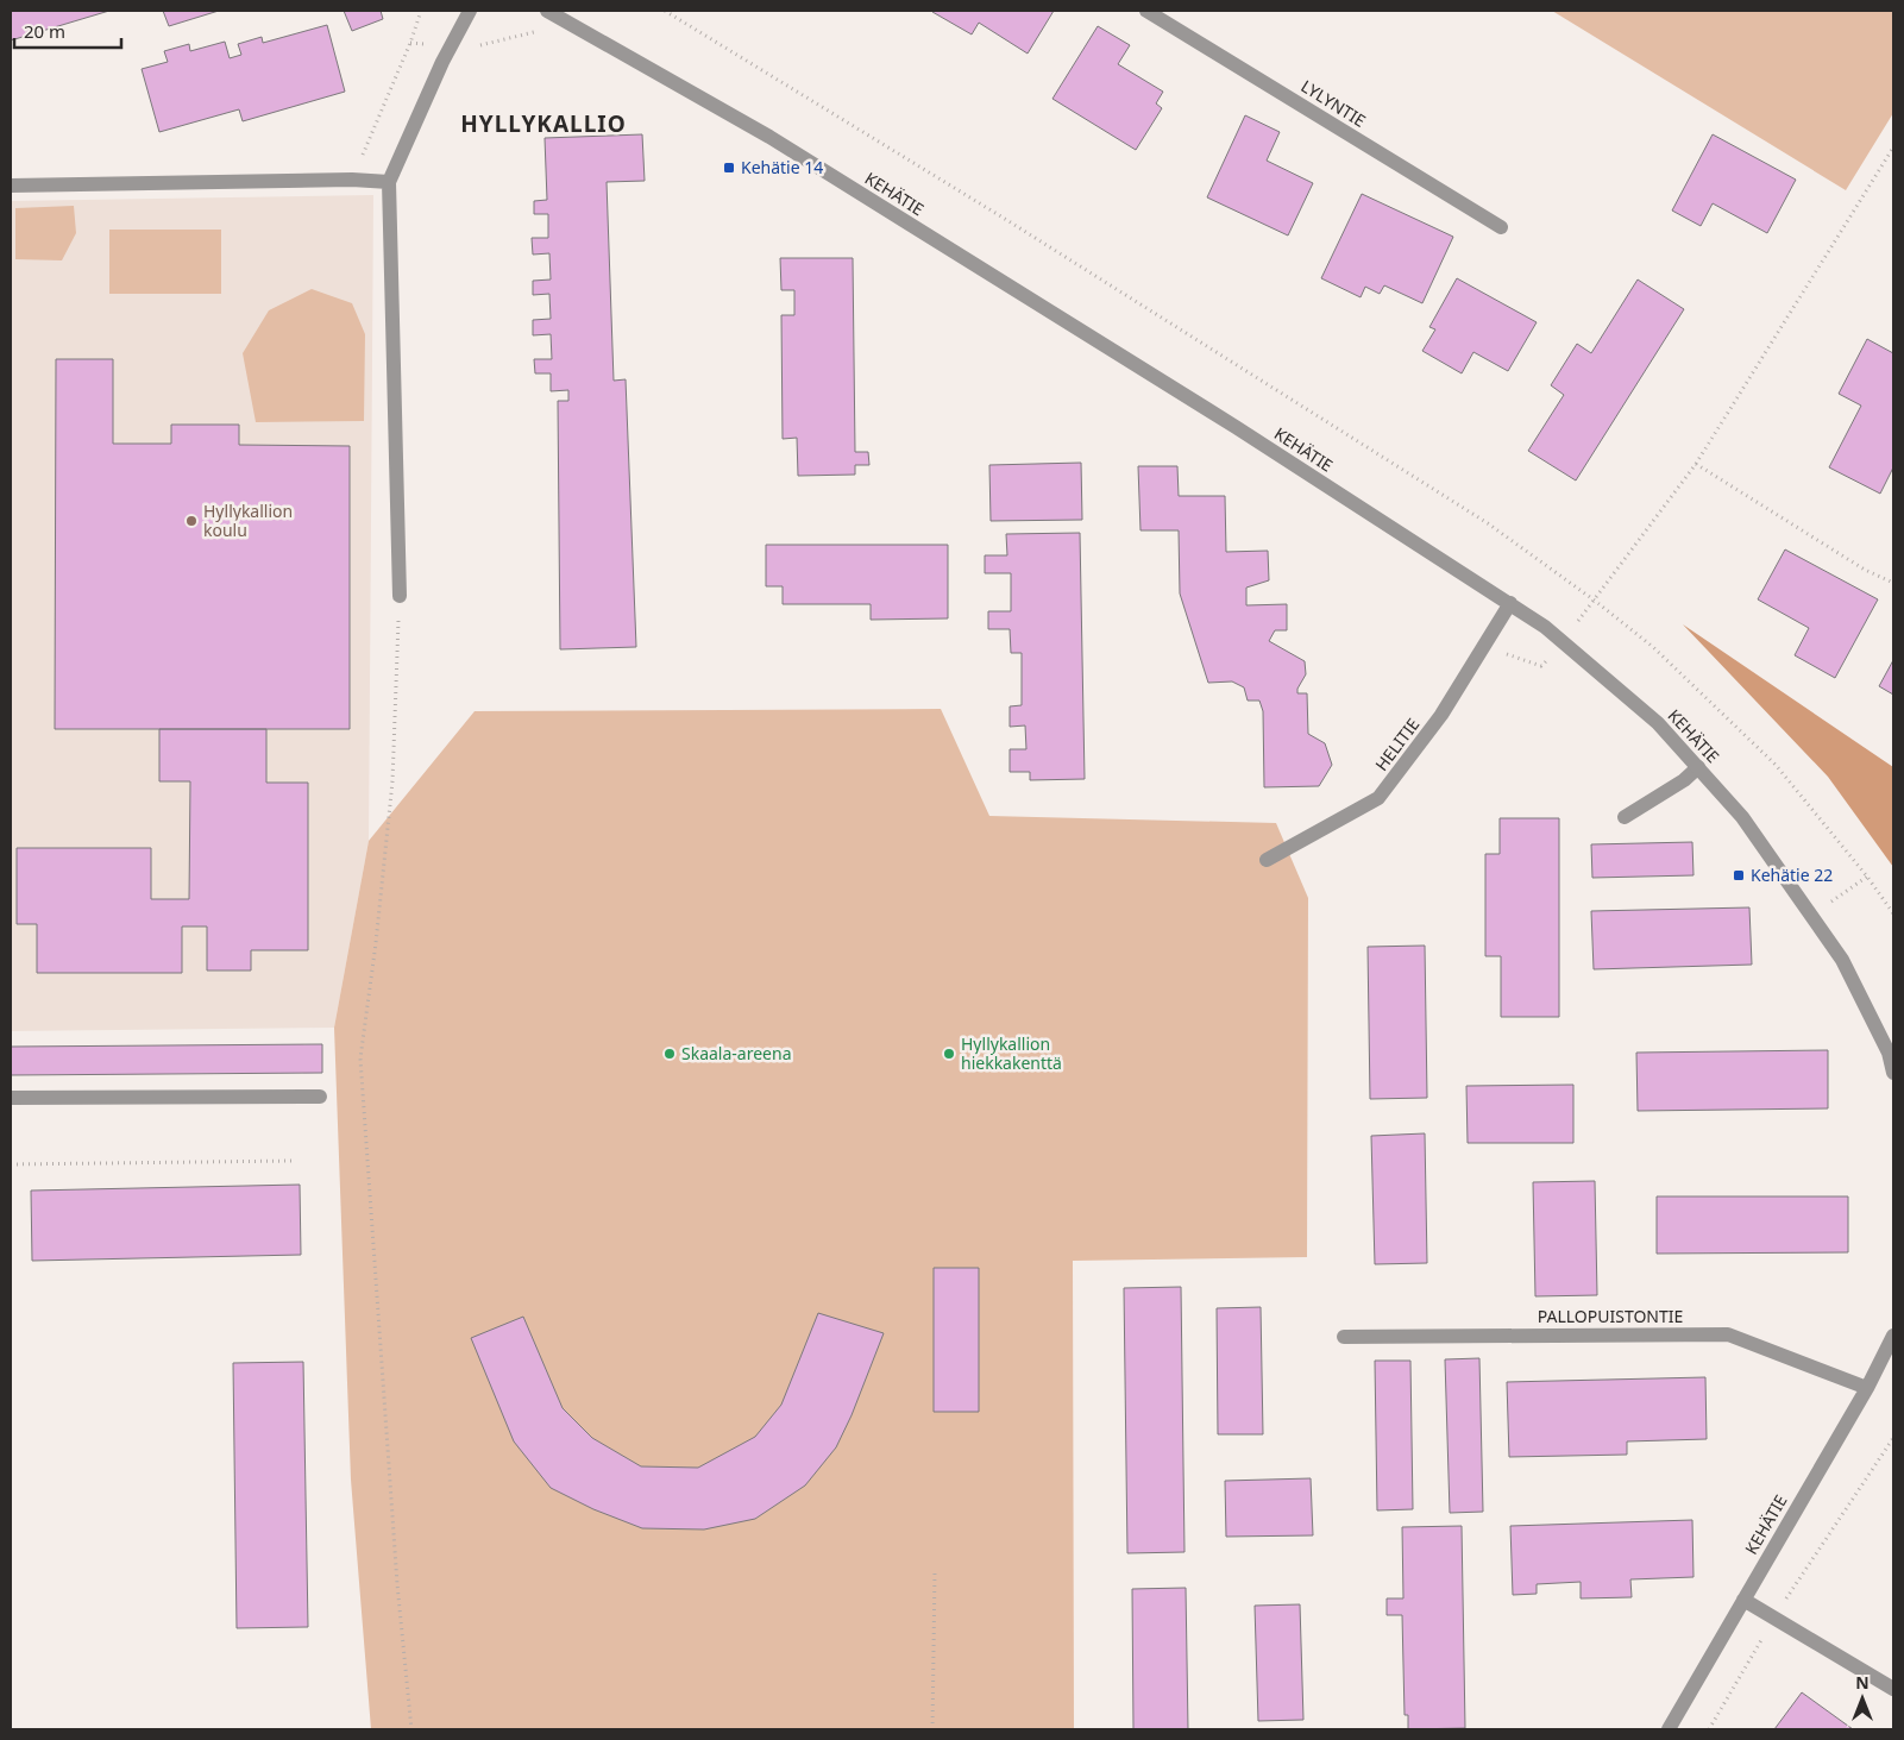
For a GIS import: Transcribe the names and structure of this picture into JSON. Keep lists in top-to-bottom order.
{
  "streets": {
    "street": [
      "LYLYNTIE",
      "KEHÄTIE",
      "HELITIE",
      "PALLOPUISTONTIE"
    ]
  },
  "crossings": [
    ["KEHÄTIE", "HELITIE"],
    ["KEHÄTIE", "PALLOPUISTONTIE"]
  ],
  "districts": ["HYLLYKALLIO"],
  "places": {
    "transit": ["Kehätie 14", "Kehätie 22"],
    "other": ["Hyllykallion koulu", "Skaala-areena", "Hyllykallion hiekkakenttä"]
  },
  "scale_bar": "20 m",
  "north": "top"
}
